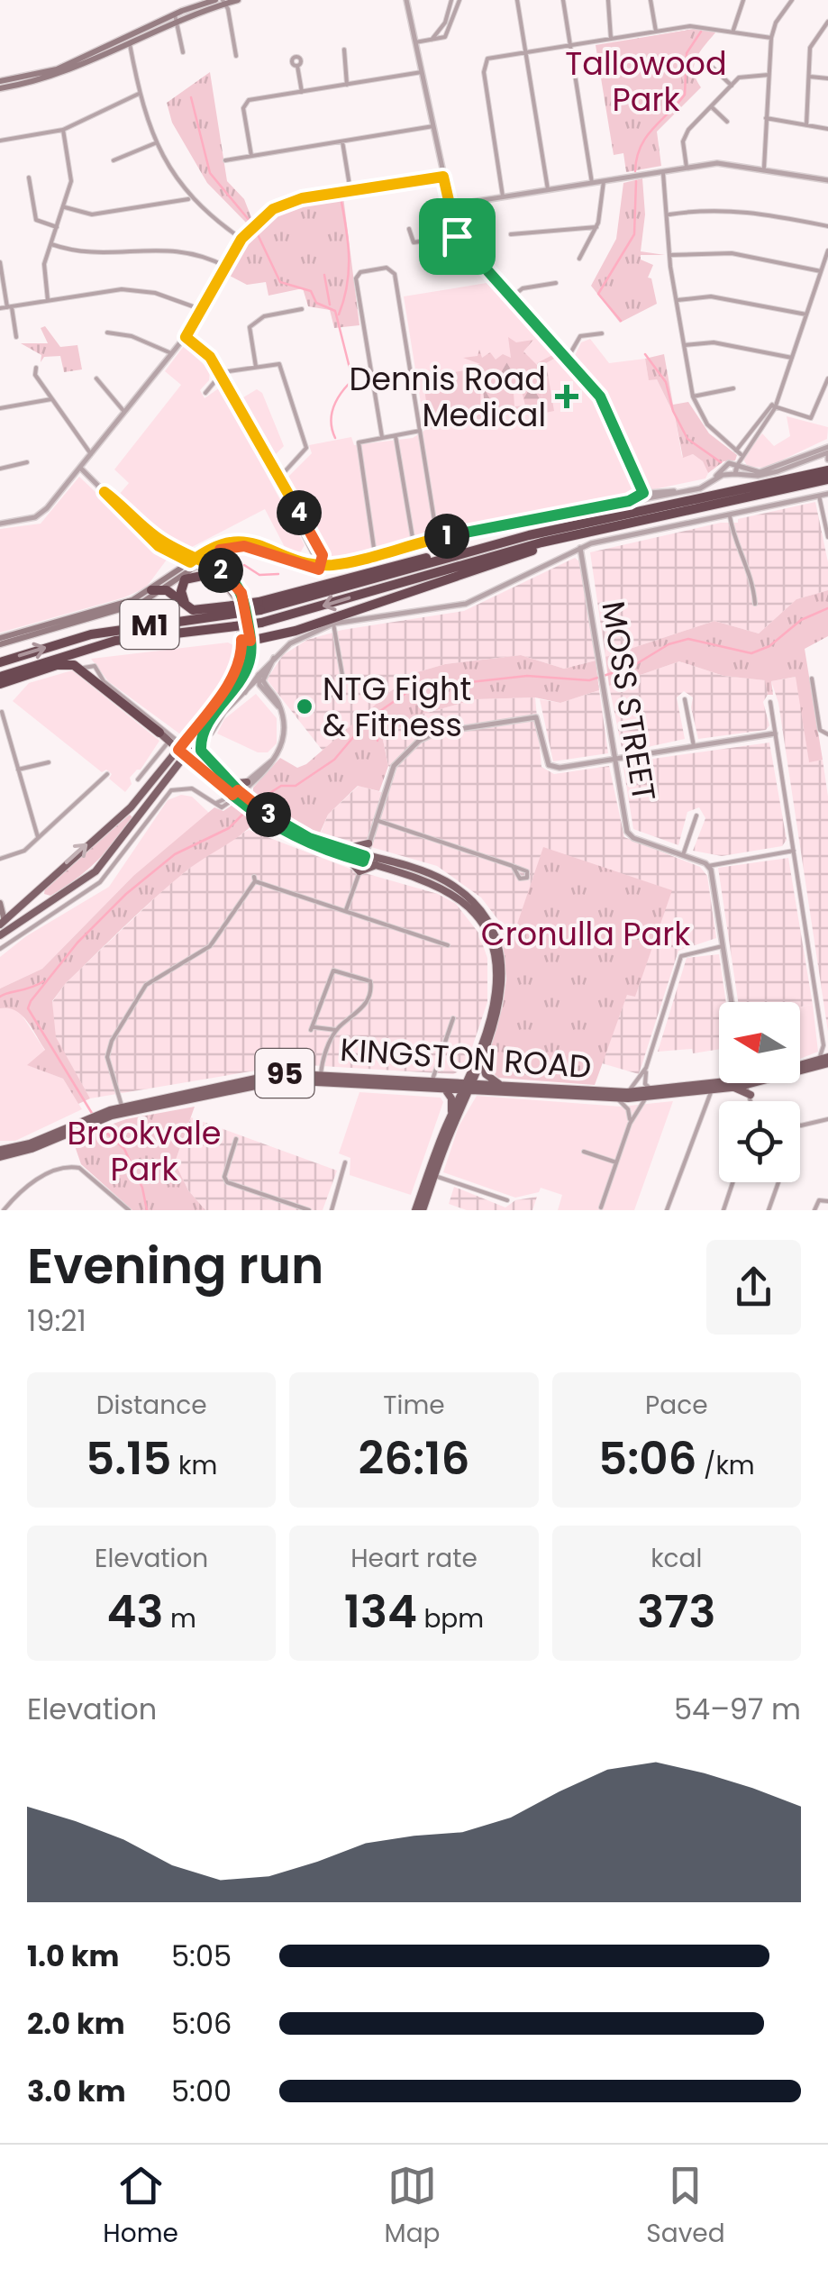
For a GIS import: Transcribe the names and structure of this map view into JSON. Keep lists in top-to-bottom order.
{
  "streets": {
    "highway": ["M1"],
    "main road": ["KINGSTON ROAD", "95"],
    "street": ["MOSS STREET"]
  },
  "parks": ["Tallowood Park", "Cronulla Park", "Brookvale Park"],
  "places": {
    "health": ["Dennis Road Medical"],
    "other": ["NTG Fight & Fitness"]
  },
  "north": "left",
  "page": {
    "pins": [
      "4",
      "1",
      "2",
      "3"
    ],
    "heading": ["Evening run", "19:21"],
    "stats": [
      ["Distance", "5.15 km"],
      ["Time", "26:16"],
      ["Pace", "5:06 /km"],
      ["Elevation", "43 m"],
      ["Heart rate", "134 bpm"],
      ["kcal", "373"]
    ],
    "chart": ["Elevation", "54–97 m"],
    "list": [
      {
        "name": "1.0 km",
        "note": "5:05"
      },
      {
        "name": "2.0 km",
        "note": "5:06"
      },
      {
        "name": "3.0 km",
        "note": "5:00"
      }
    ],
    "tabs": ["Home", "Map", "Saved"]
  }
}
